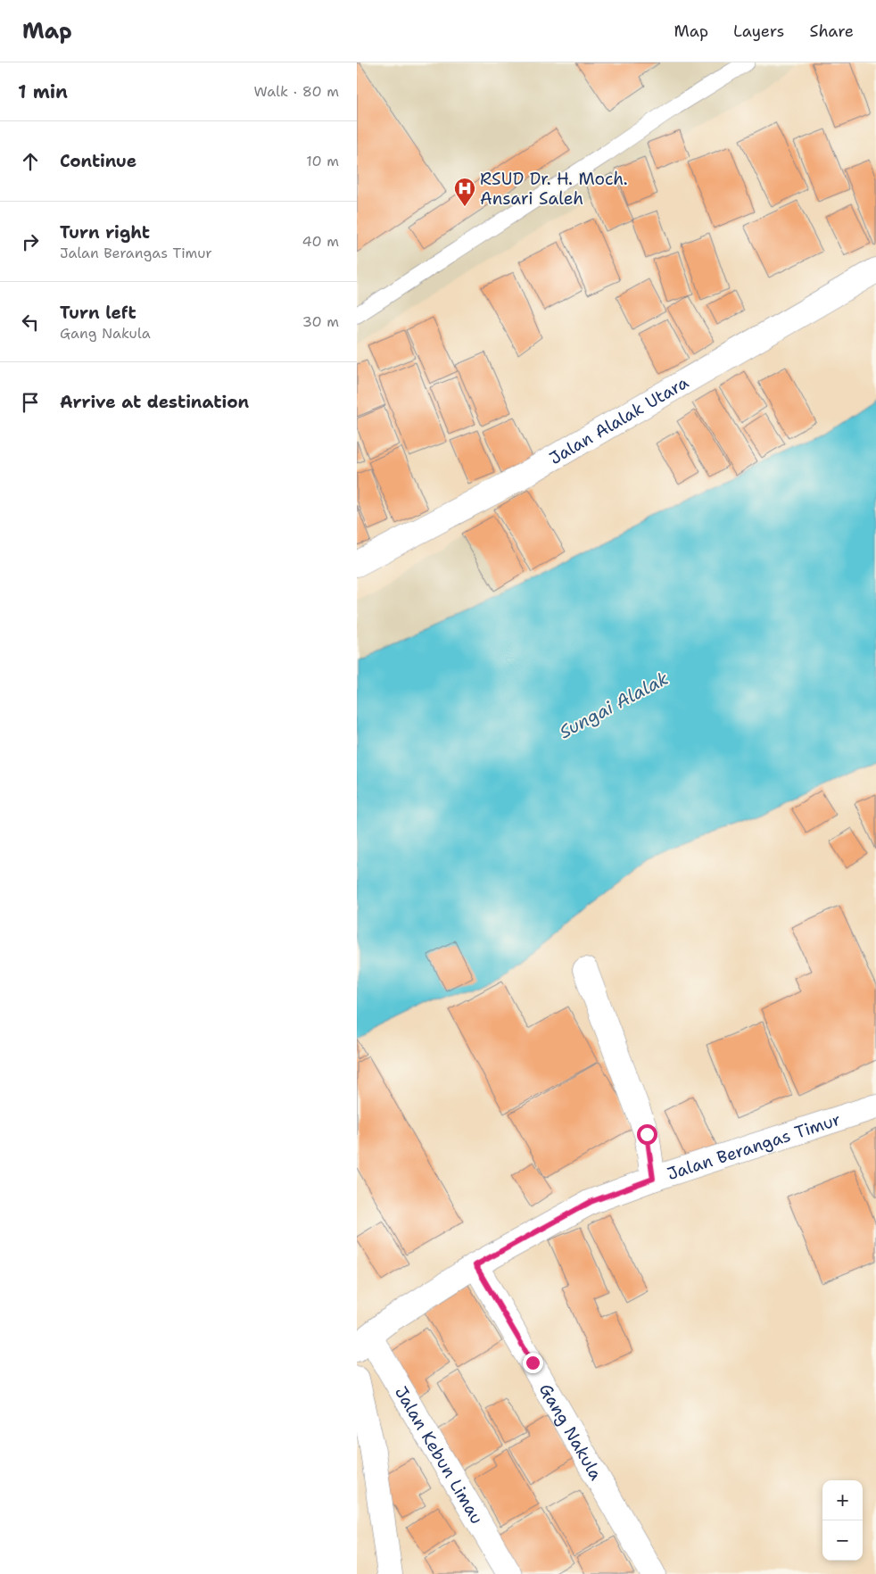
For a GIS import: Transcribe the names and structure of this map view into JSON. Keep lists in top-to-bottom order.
{
  "streets": {
    "main road": [
      "Jalan Alalak Utara",
      "Jalan Berangas Timur",
      "Gang Nakula",
      "Jalan Kebun Limau"
    ]
  },
  "crossings": [
    ["Jalan Berangas Timur", "Gang Nakula"],
    ["Jalan Berangas Timur", "Jalan Kebun Limau"]
  ],
  "water": ["Sungai Alalak"],
  "places": {
    "hospital": ["RSUD Dr. H. Moch. Ansari Saleh"]
  },
  "page": {
    "header": "Map",
    "nav": ["Map", "Layers", "Share"],
    "heading": ["1 min", "Walk · 80 m"],
    "list": [
      ["Continue", "10 m"],
      ["Turn right", "Jalan Berangas Timur", "40 m"],
      ["Turn left", "Gang Nakula", "30 m"],
      "Arrive at destination"
    ],
    "map_buttons": ["+", "−"]
  }
}
